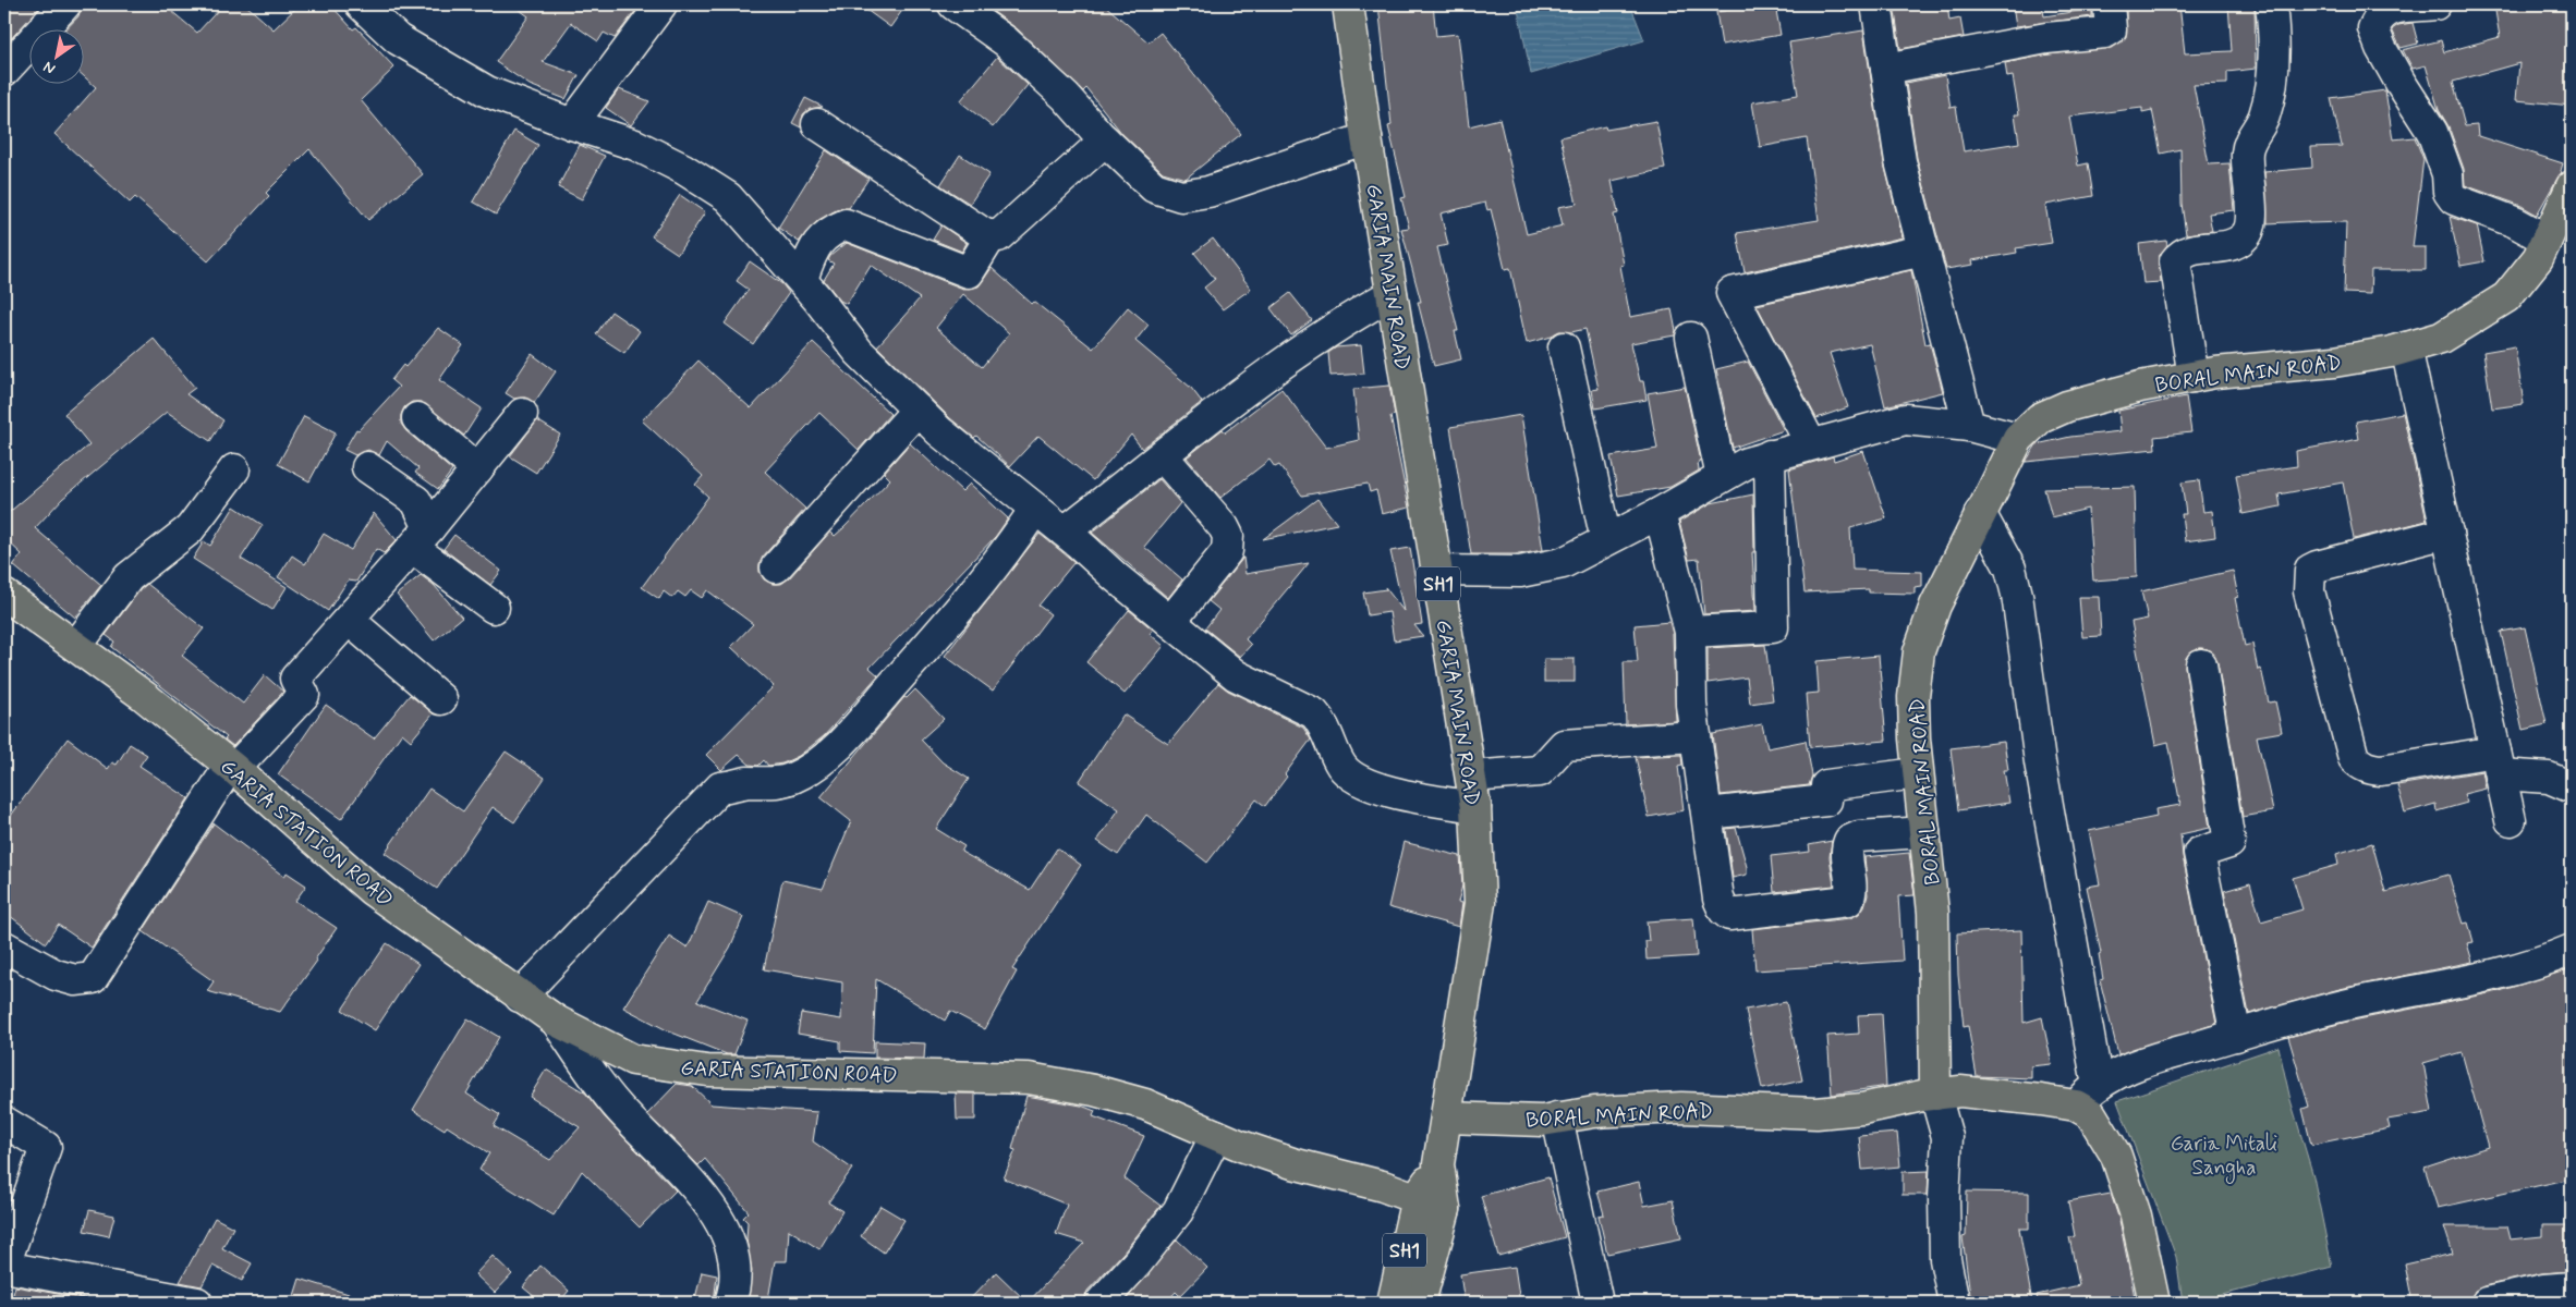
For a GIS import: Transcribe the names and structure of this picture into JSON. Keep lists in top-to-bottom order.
{
  "streets": {
    "main road": [
      "GARIA MAIN ROAD",
      "BORAL MAIN ROAD",
      "SH1",
      "GARIA STATION ROAD"
    ]
  },
  "crossings": [
    ["GARIA MAIN ROAD", "BORAL MAIN ROAD"],
    ["GARIA MAIN ROAD", "GARIA STATION ROAD"]
  ],
  "parks": ["Garia Mitali Sangha"],
  "north": "bottom left"
}
